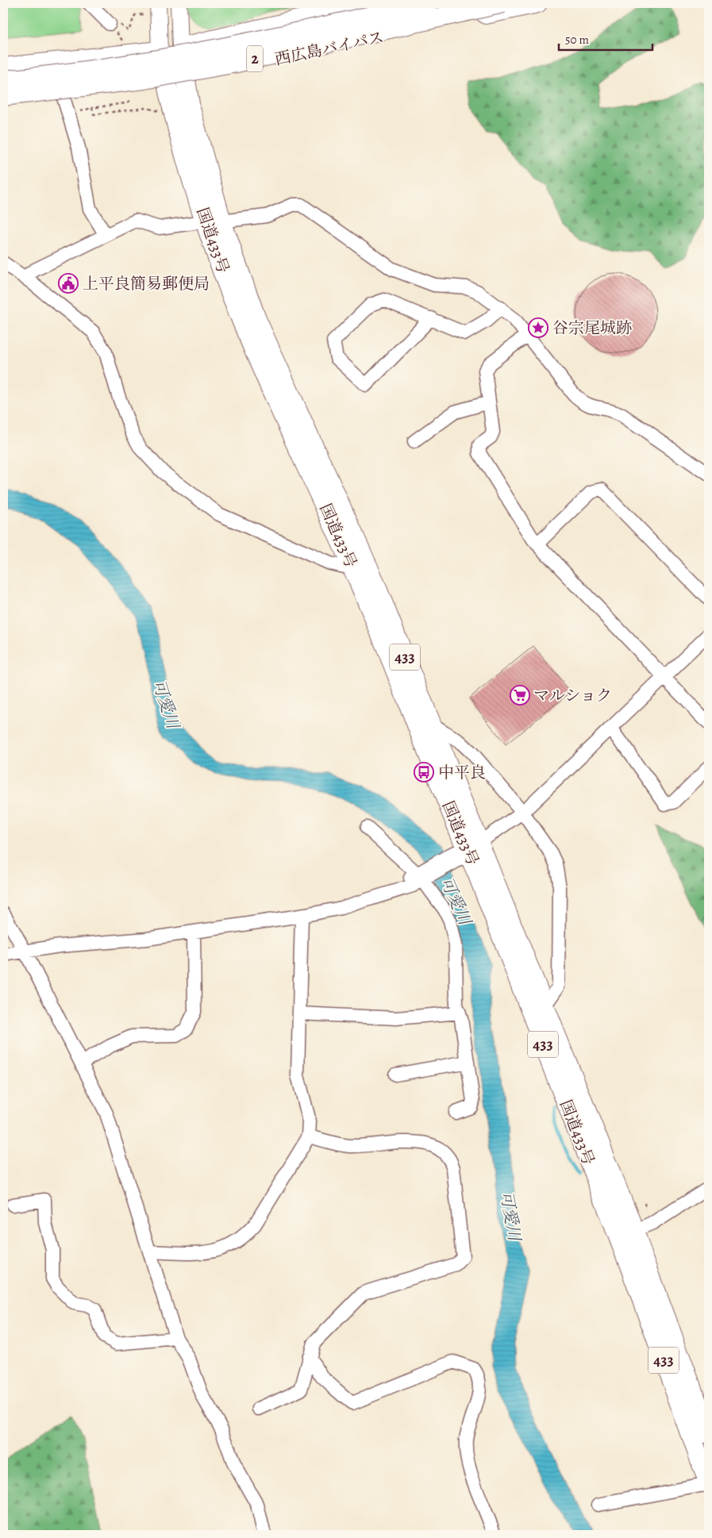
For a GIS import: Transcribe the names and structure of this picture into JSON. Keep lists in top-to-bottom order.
{
  "streets": {
    "highway": [
      "西広島バイパス",
      "2",
      "国道433号",
      "433"
    ]
  },
  "crossings": [
    ["西広島バイパス", "国道433号"],
    ["2", "国道433号"]
  ],
  "water": ["可愛川"],
  "places": {
    "public building": ["上平良簡易郵便局"],
    "place": ["谷宗尾城跡"],
    "supermarket": ["マルショク"],
    "bus stop": ["中平良"]
  },
  "scale_bar": "50 m"
}
